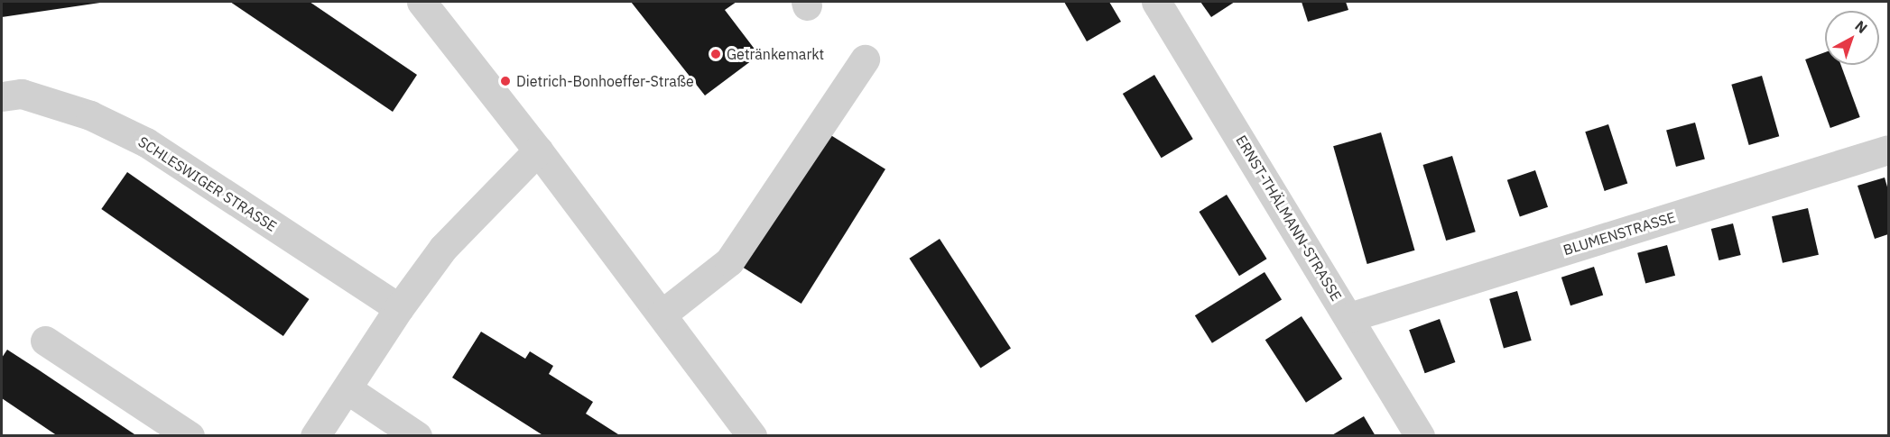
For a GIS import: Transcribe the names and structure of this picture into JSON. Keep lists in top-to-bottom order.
{
  "streets": {
    "street": ["SCHLESWIGER STRASSE", "ERNST-THÄLMANN-STRASSE", "BLUMENSTRASSE"]
  },
  "crossings": [
    ["ERNST-THÄLMANN-STRASSE", "BLUMENSTRASSE"]
  ],
  "places": ["Getränkemarkt", "Dietrich-Bonhoeffer-Straße"],
  "north": "top right"
}
